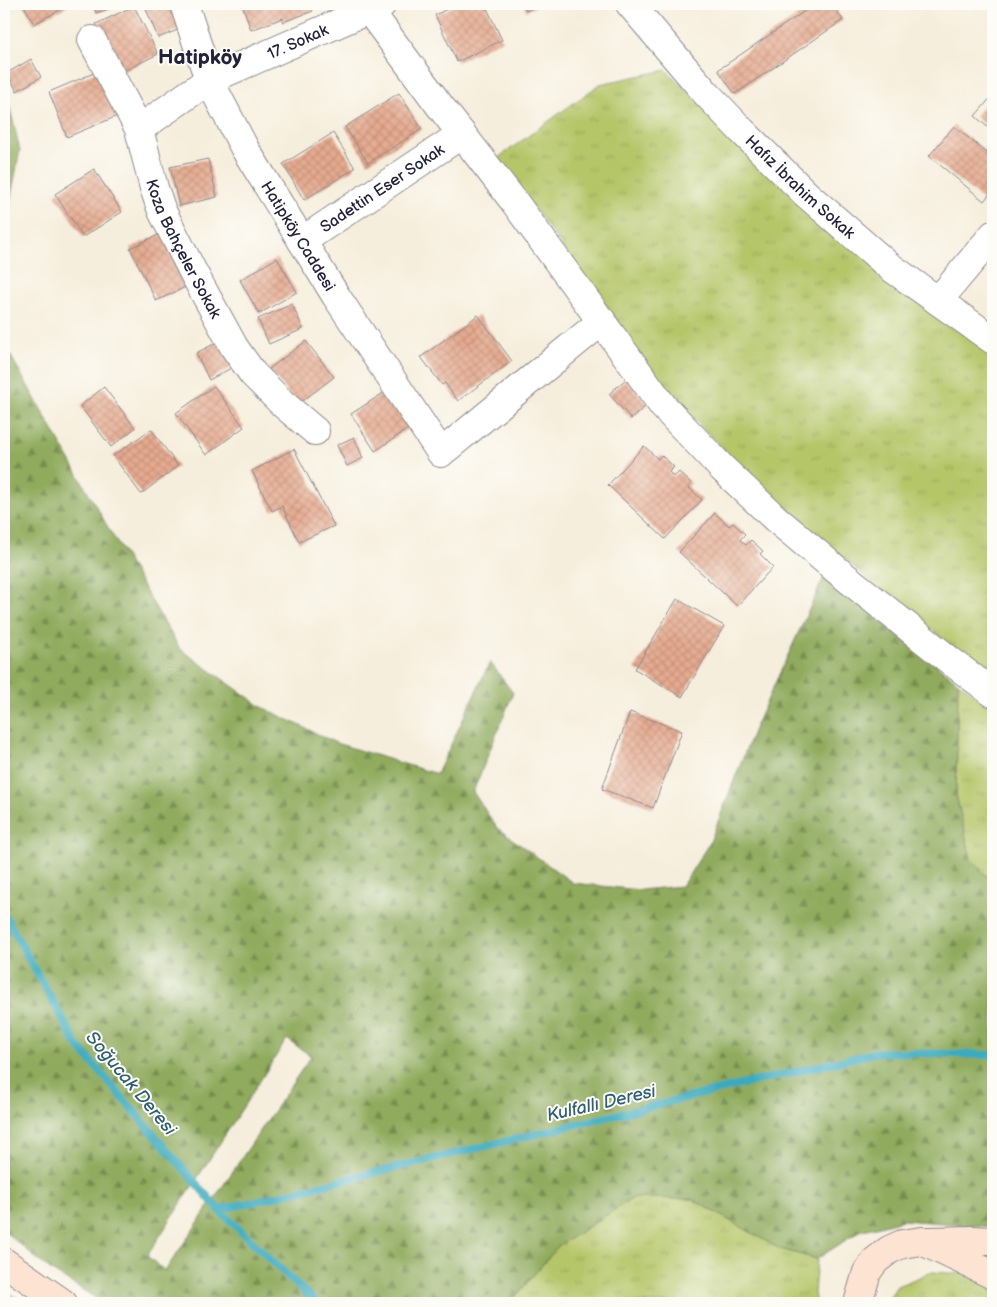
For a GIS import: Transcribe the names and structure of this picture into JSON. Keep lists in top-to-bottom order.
{
  "streets": {
    "street": [
      "17. Sokak",
      "Hafız İbrahim Sokak",
      "Sadettin Eser Sokak",
      "Hatipköy Caddesi",
      "Koza Bahçeler Sokak"
    ]
  },
  "crossings": [
    ["17. Sokak", "Hatipköy Caddesi"],
    ["17. Sokak", "Koza Bahçeler Sokak"],
    ["Sadettin Eser Sokak", "Hatipköy Caddesi"]
  ],
  "districts": ["Hatipköy"],
  "water": ["Soğucak Deresi", "Kulfallı Deresi"]
}
